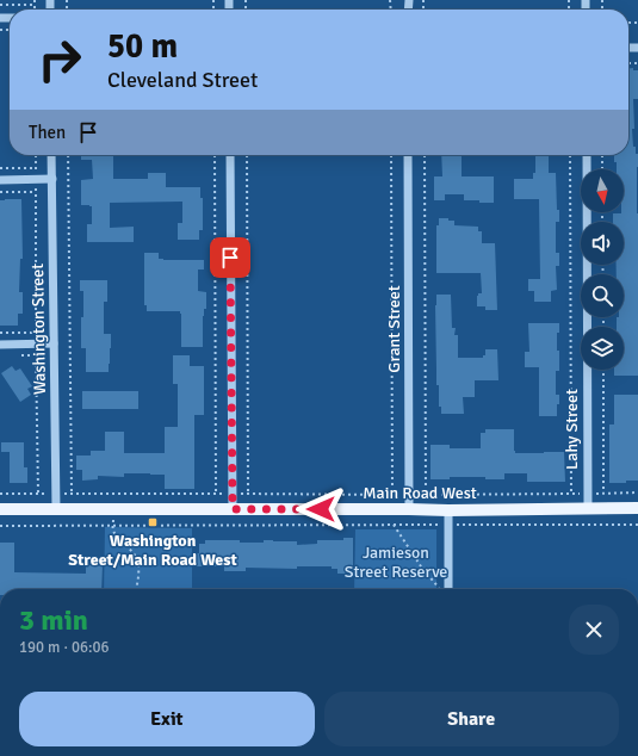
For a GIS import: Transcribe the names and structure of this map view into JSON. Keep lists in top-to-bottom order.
{
  "streets": {
    "main road": ["Main Road West"],
    "street": ["Washington Street", "Grant Street", "Lahy Street"]
  },
  "crossings": [
    ["Washington Street", "Main Road West"],
    ["Grant Street", "Main Road West"],
    ["Lahy Street", "Main Road West"]
  ],
  "parks": ["Jamieson Street Reserve"],
  "places": {
    "transit": ["Washington Street/Main Road West"]
  },
  "north": "bottom",
  "page": {
    "turn": ["50 m", "Cleveland Street"],
    "then": "Then",
    "heading": ["3 min", "190 m · 06:06"],
    "buttons": ["Exit", "Share"]
  }
}
